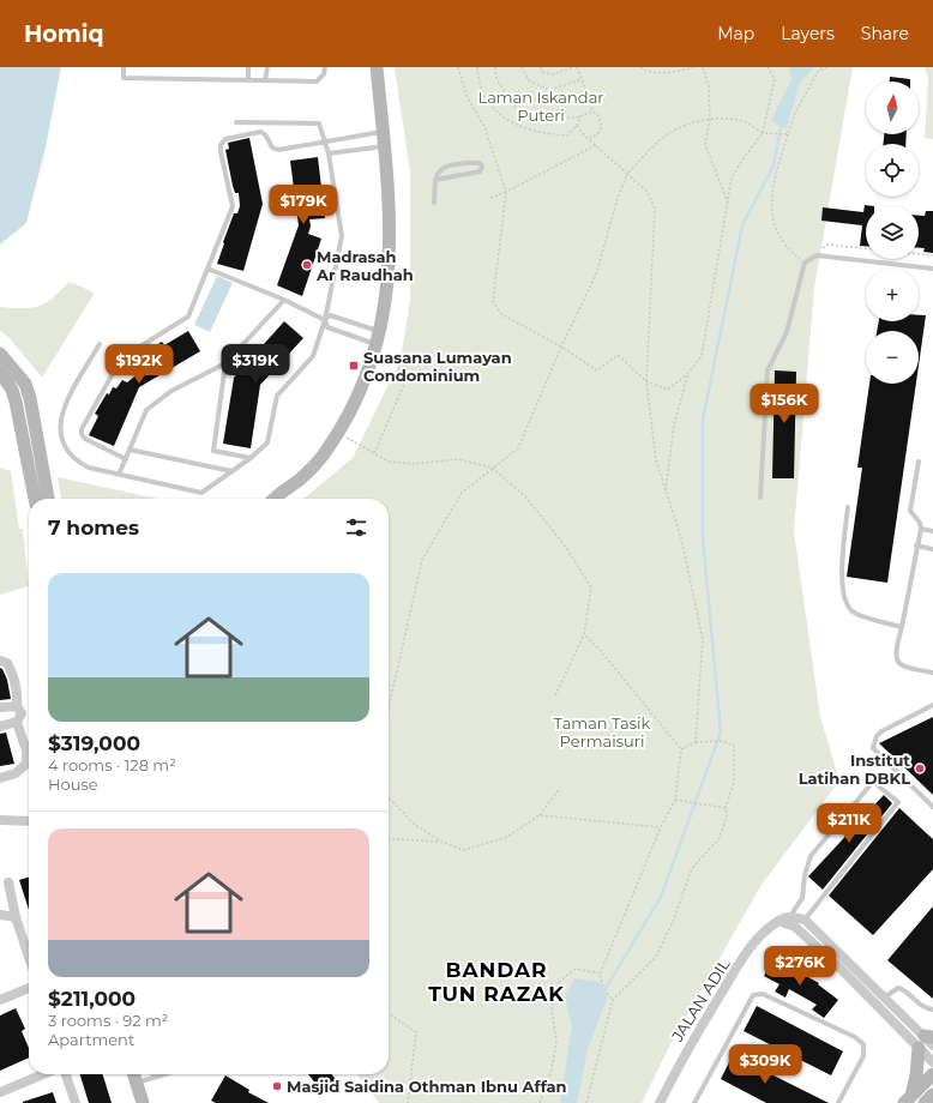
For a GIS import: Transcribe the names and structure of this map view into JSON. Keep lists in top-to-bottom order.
{
  "streets": {
    "street": ["JALAN ADIL"]
  },
  "districts": ["BANDAR TUN RAZAK"],
  "parks": ["Laman Iskandar Puteri", "Taman Tasik Permaisuri"],
  "places": {
    "other": ["Madrasah Ar Raudhah", "Institut Latihan DBKL", "Masjid Saidina Othman Ibnu Affan"],
    "transit": ["Suasana Lumayan Condominium"]
  },
  "north": "top",
  "page": {
    "header": "Homiq",
    "nav": ["Map", "Layers", "Share"],
    "map_buttons": ["+", "−"],
    "price": [
      "$179K",
      "$192K",
      "$319K",
      "$156K",
      "$211K",
      "$276K",
      "$309K"
    ],
    "heading": "7 homes",
    "list": [
      {
        "name": "$319,000",
        "note": "4 rooms · 128 m² · House"
      },
      {
        "name": "$211,000",
        "note": "3 rooms · 92 m² · Apartment"
      }
    ]
  }
}
